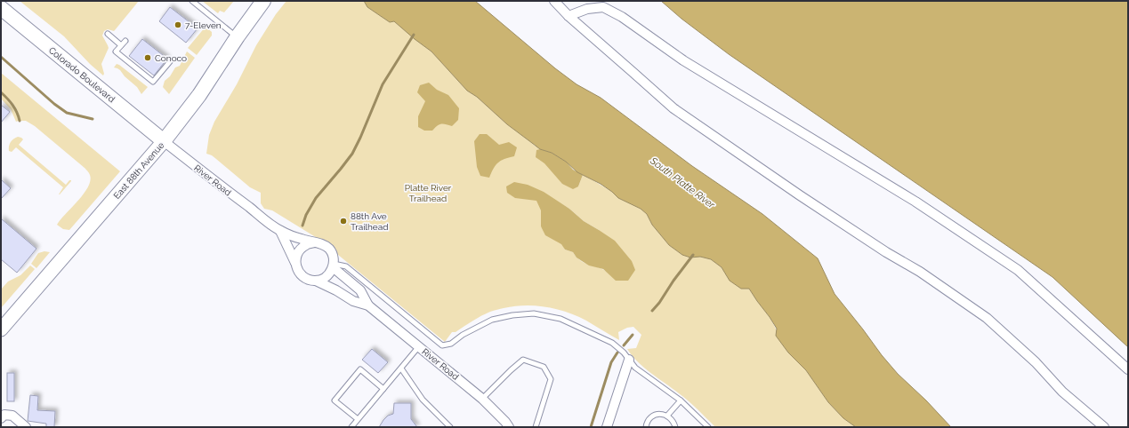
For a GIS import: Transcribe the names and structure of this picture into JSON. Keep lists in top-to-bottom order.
{
  "streets": {
    "main road": ["Colorado Boulevard", "East 88th Avenue"],
    "street": ["River Road"]
  },
  "crossings": [
    ["Colorado Boulevard", "East 88th Avenue"],
    ["Colorado Boulevard", "River Road"],
    ["East 88th Avenue", "River Road"]
  ],
  "water": ["South Platte River"],
  "parks": ["Platte River Trailhead"],
  "places": ["7-Eleven", "Conoco", "88th Ave Trailhead"]
}
